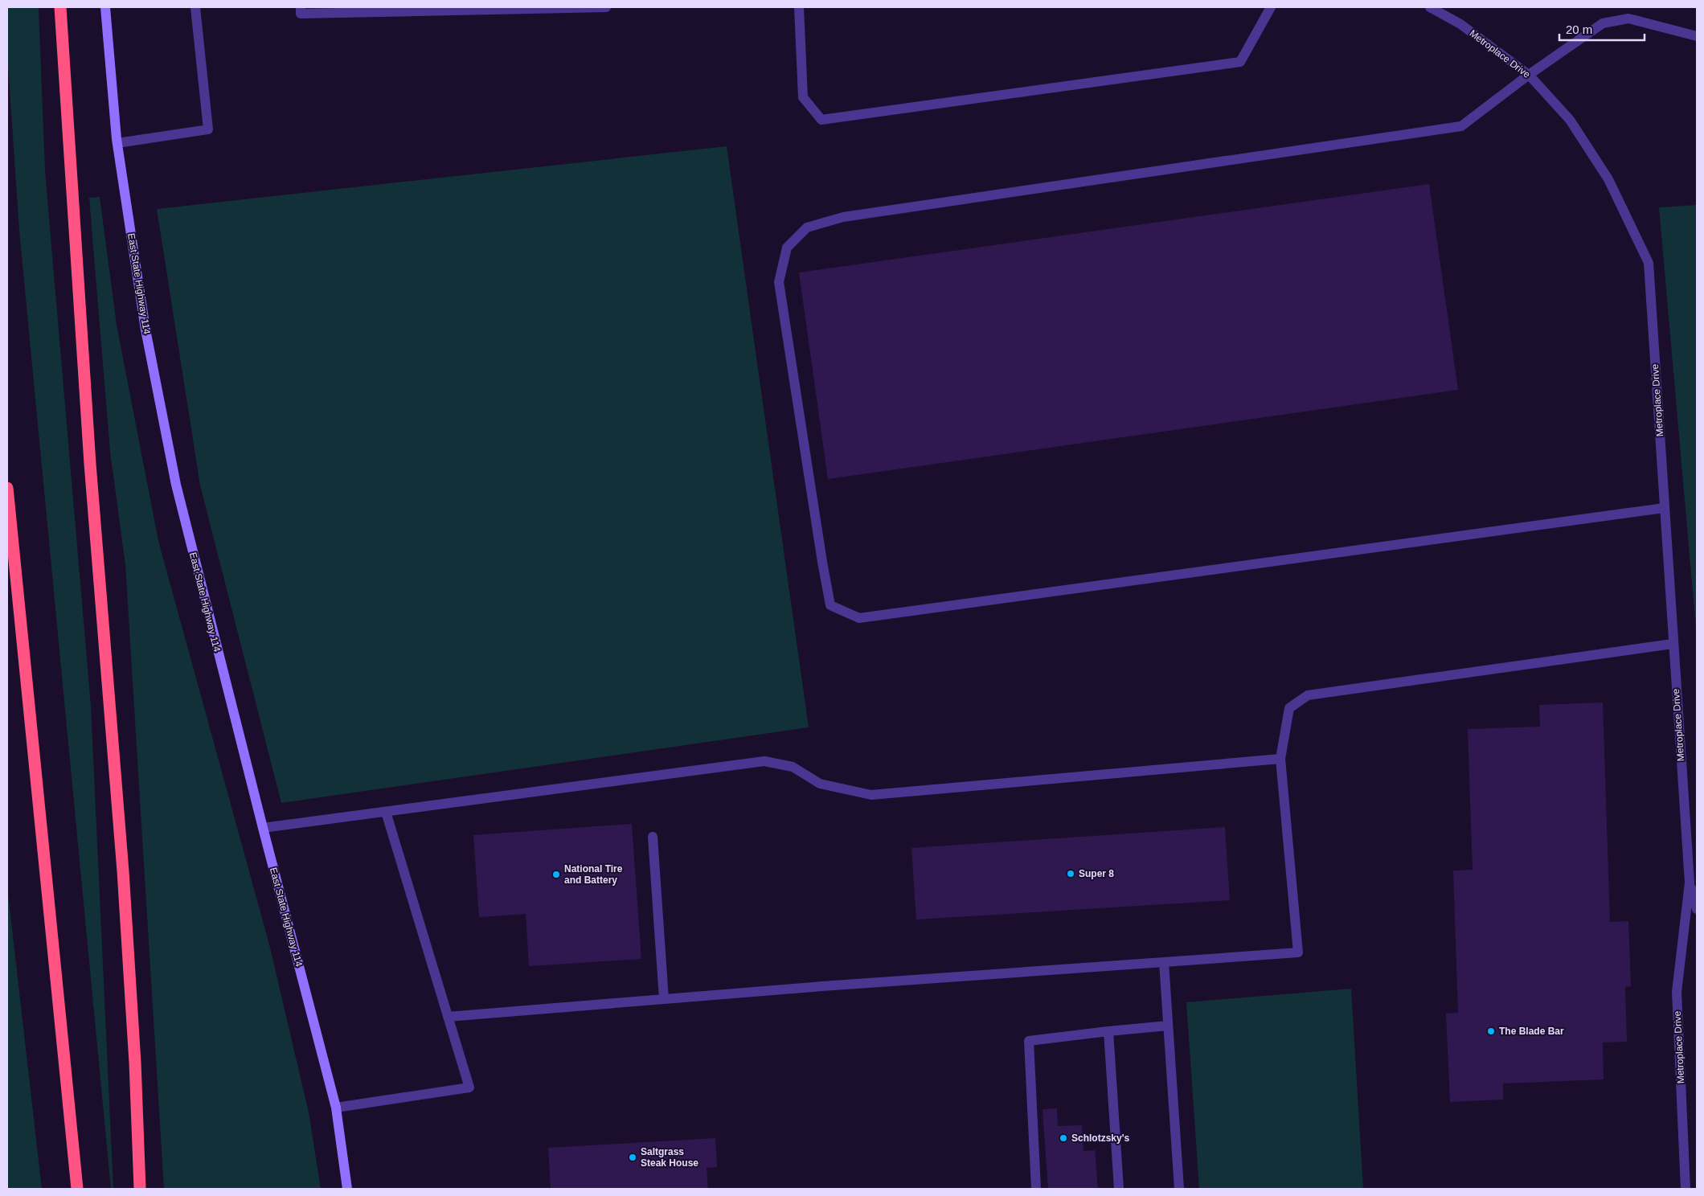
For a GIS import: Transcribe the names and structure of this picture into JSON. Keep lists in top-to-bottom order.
{
  "streets": {
    "main road": ["East State Highway 114"],
    "street": ["Metroplace Drive"]
  },
  "places": [
    "Super 8",
    "National Tire and Battery",
    "The Blade Bar",
    "Schlotzsky's",
    "Saltgrass Steak House"
  ],
  "scale_bar": "20 m"
}
